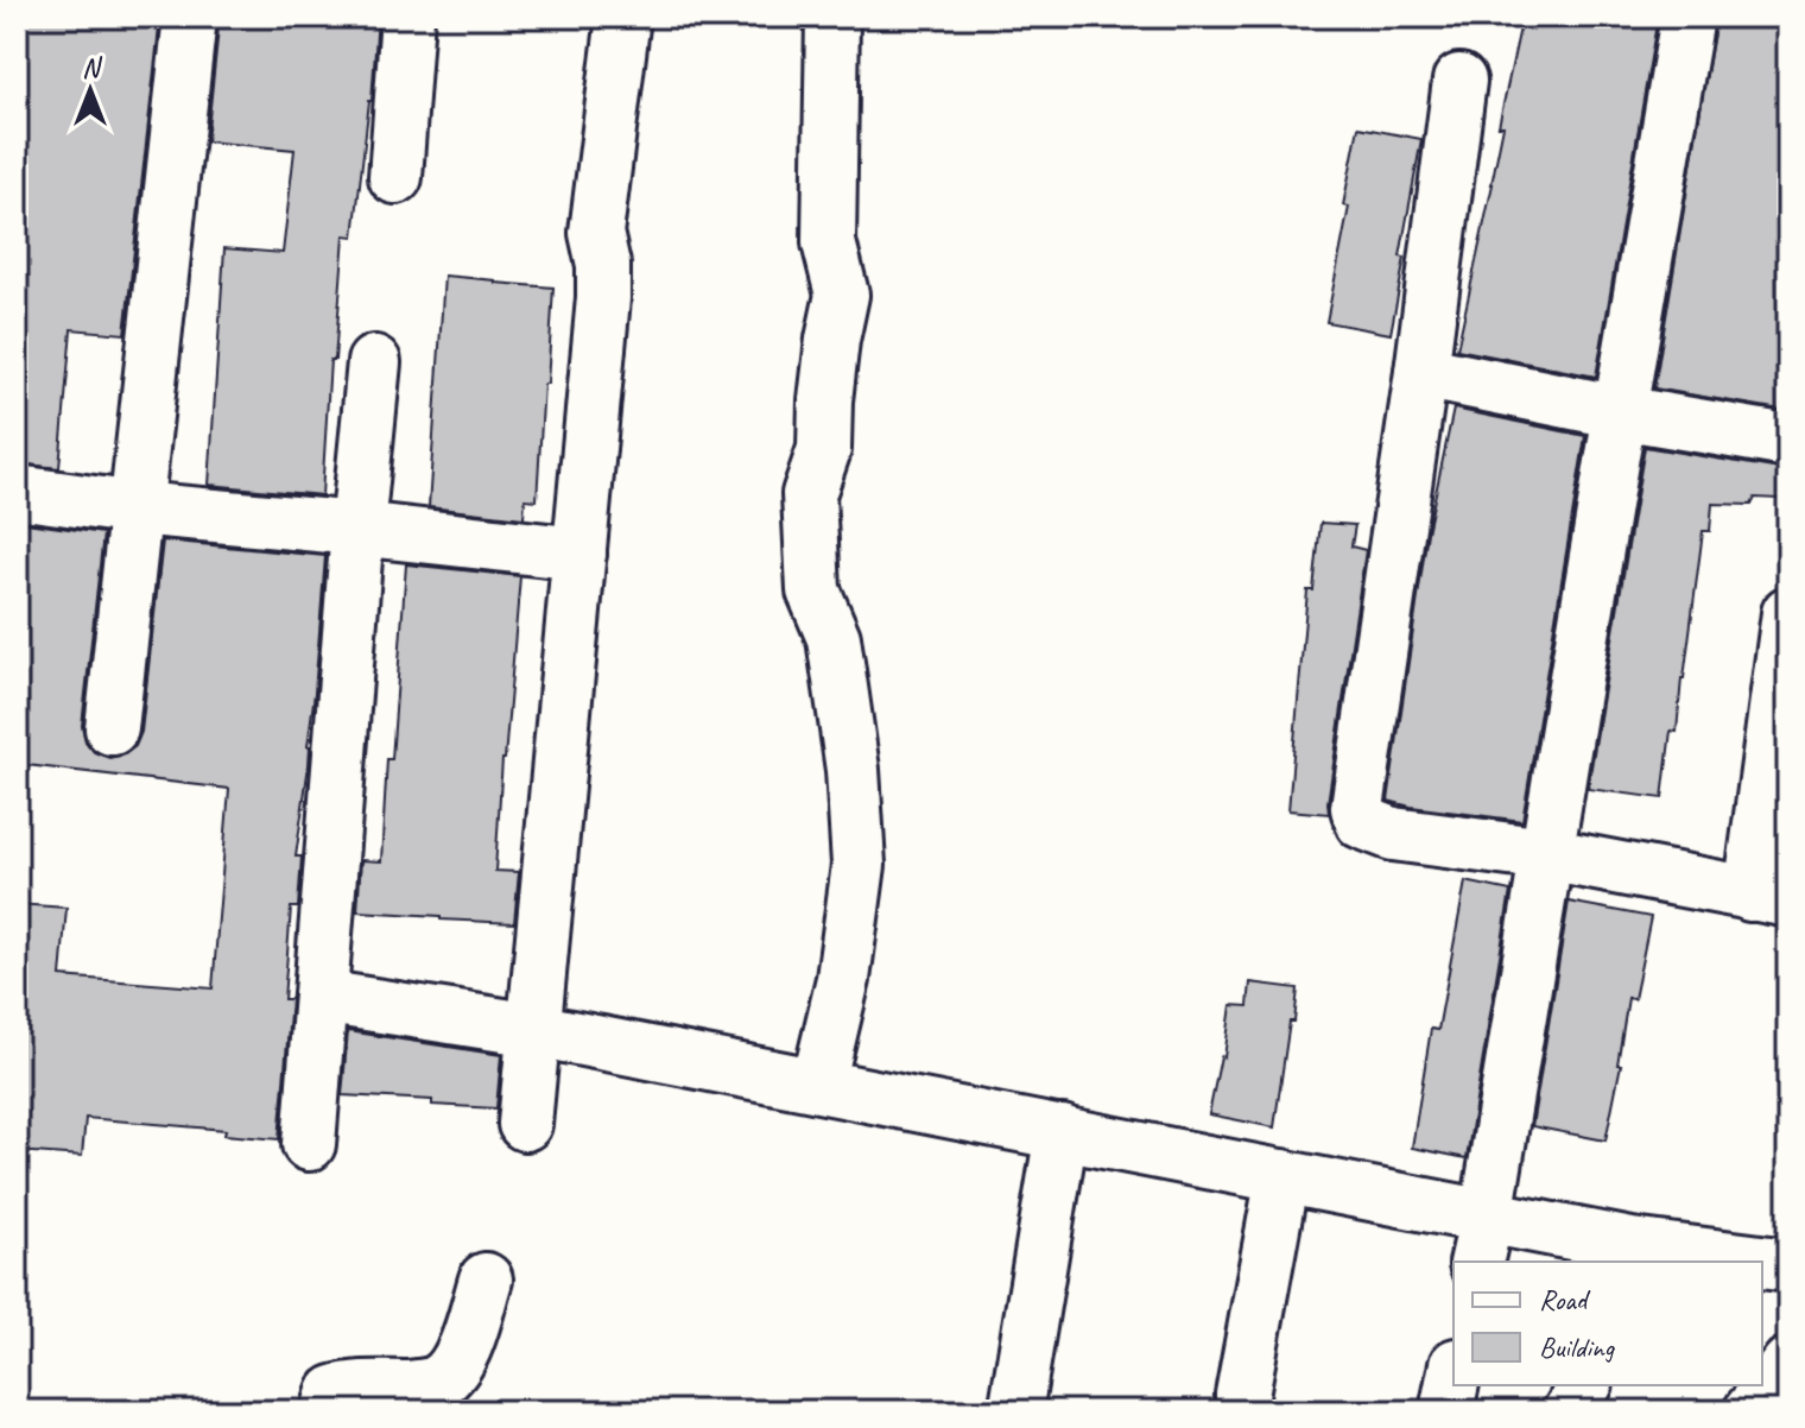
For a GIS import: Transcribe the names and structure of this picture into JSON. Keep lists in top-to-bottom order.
{
  "legend": ["Road", "Building"],
  "north": "top"
}
